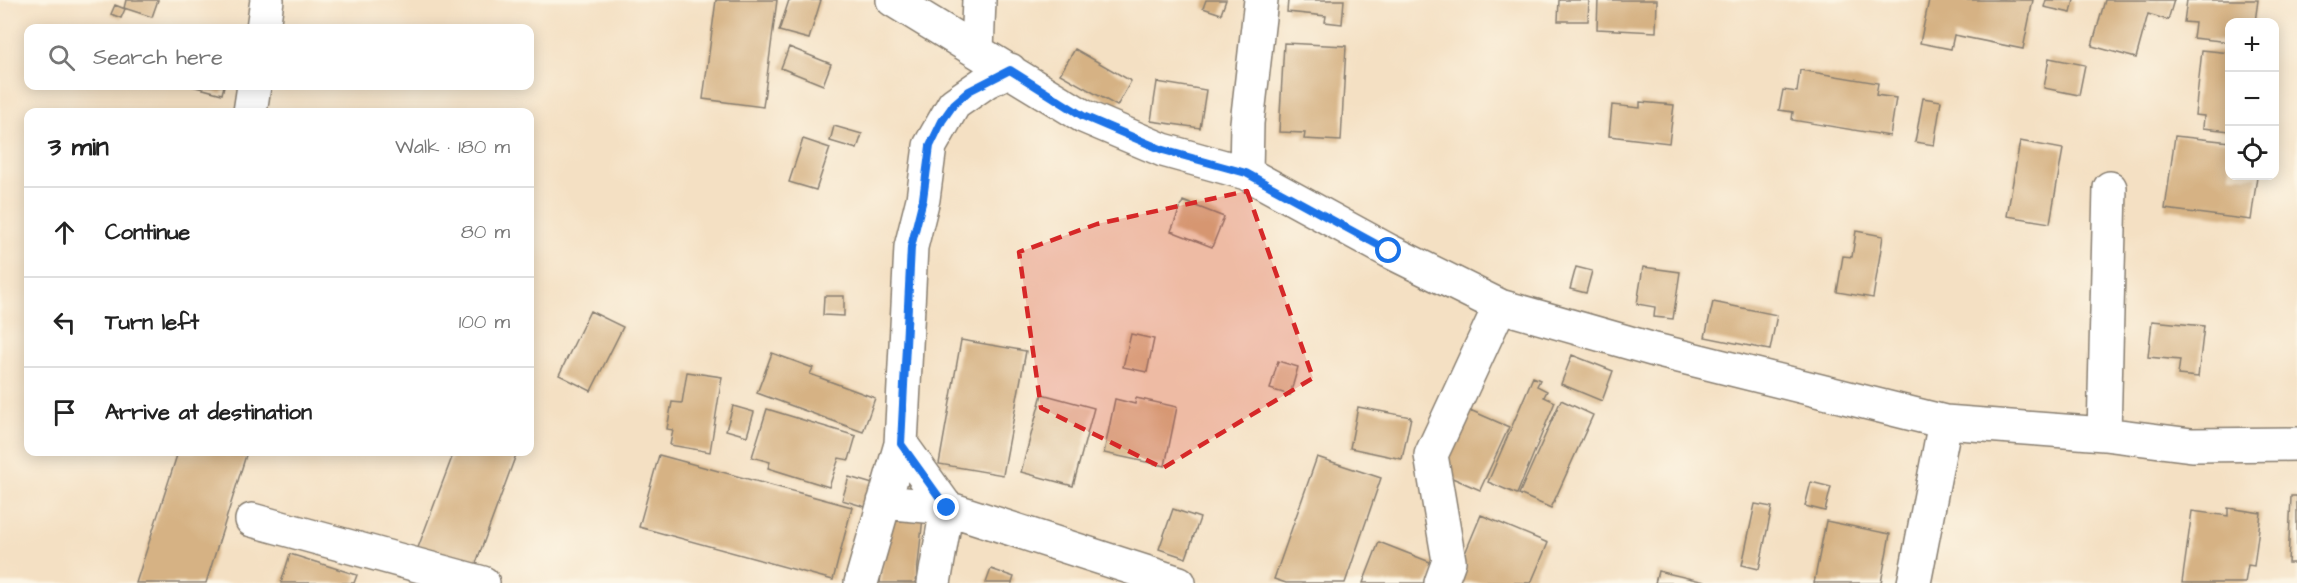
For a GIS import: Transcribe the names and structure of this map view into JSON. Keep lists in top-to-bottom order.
{
  "page": {
    "map_buttons": ["+", "−"],
    "search": "Search here",
    "heading": ["3 min", "Walk · 180 m"],
    "list": [
      ["Continue", "80 m"],
      ["Turn left", "100 m"],
      "Arrive at destination"
    ]
  }
}
